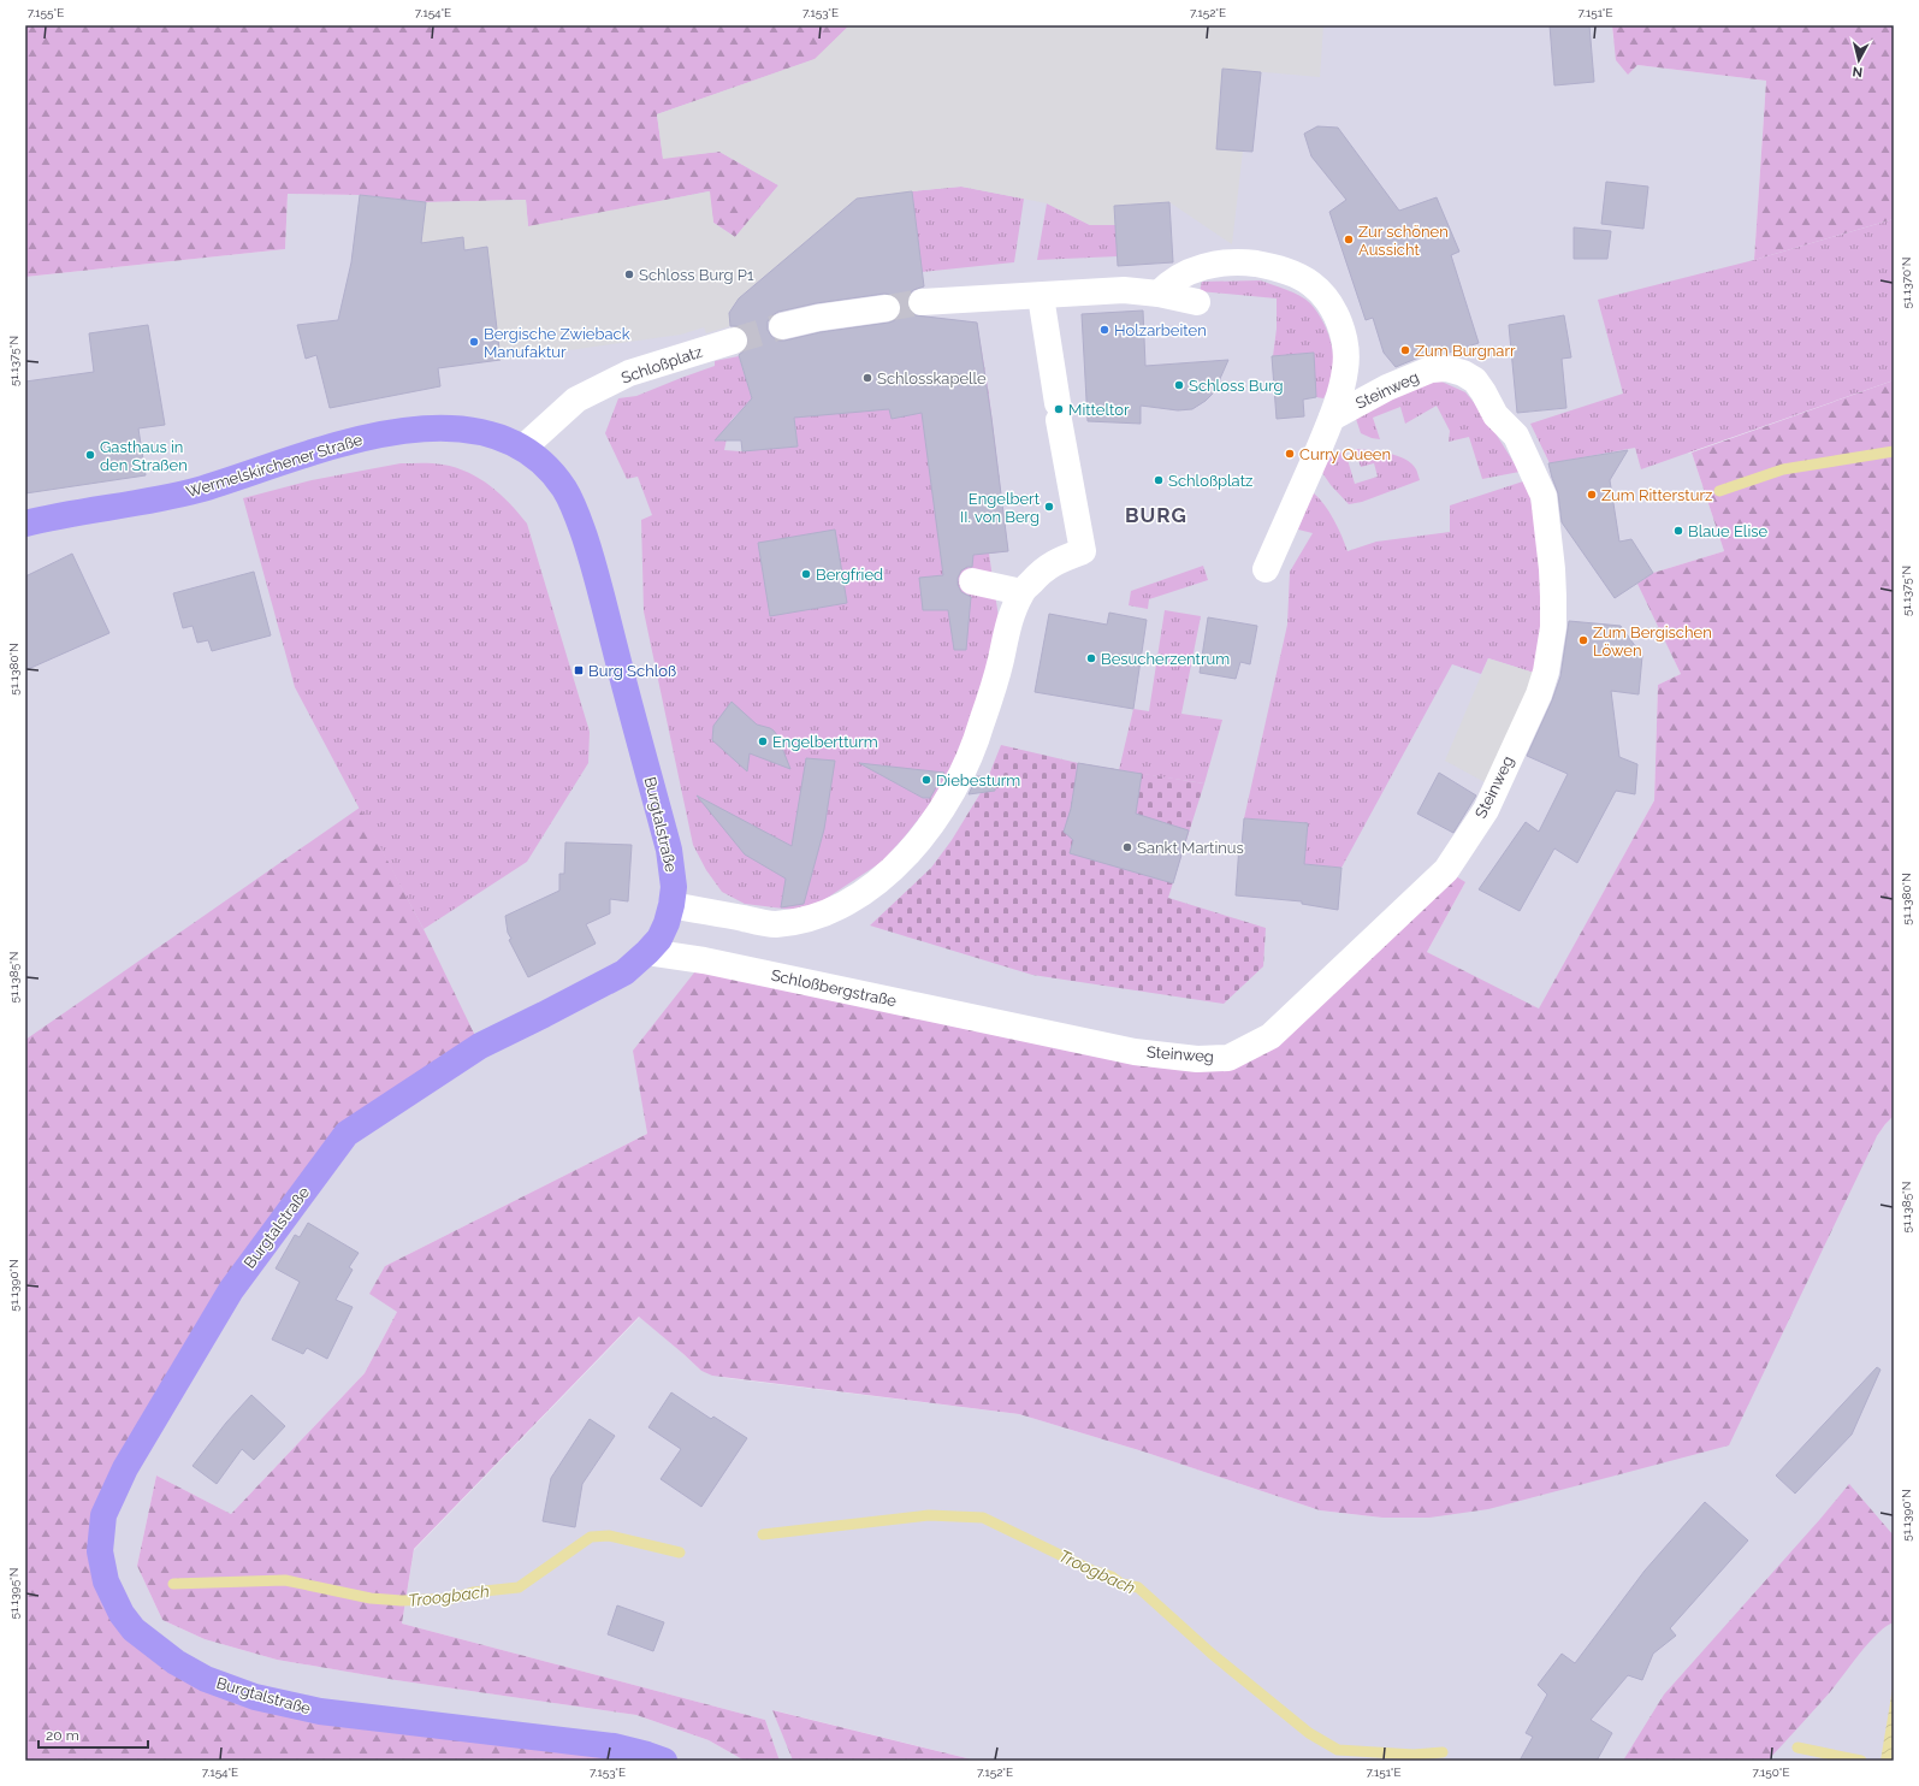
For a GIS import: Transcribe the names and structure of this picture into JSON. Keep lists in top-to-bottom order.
{
  "streets": {
    "main road": ["Wermelskirchener Straße", "Burgtalstraße"],
    "street": ["Schloßplatz", "Steinweg", "Schloßbergstraße"]
  },
  "crossings": [
    ["Schloßplatz", "Wermelskirchener Straße"],
    ["Schloßplatz", "Burgtalstraße"],
    ["Steinweg", "Schloßbergstraße"],
    ["Wermelskirchener Straße", "Burgtalstraße"],
    ["Burgtalstraße", "Schloßbergstraße"]
  ],
  "districts": ["BURG"],
  "water": ["Troogbach"],
  "places": {
    "other": [
      "Zur schönen Aussicht",
      "Schloss Burg P1",
      "Holzarbeiten",
      "Bergische Zwieback Manufaktur",
      "Zum Burgnarr",
      "Schlosskapelle",
      "Schloss Burg",
      "Mitteltor",
      "Curry Queen",
      "Gasthaus in den Straßen",
      "Schloßplatz",
      "Zum Rittersturz",
      "Engelbert II. von Berg",
      "Blaue Elise",
      "Bergfried",
      "Zum Bergischen Löwen",
      "Besucherzentrum",
      "Engelbertturm",
      "Diebesturm",
      "Sankt Martinus"
    ],
    "transit": ["Burg Schloß"]
  },
  "scale_bar": "20 m",
  "north": "bottom",
  "coordinates": [
    "7.155°E",
    "7.154°E",
    "7.153°E",
    "7.152°E",
    "7.151°E",
    "51.1370°N",
    "51.1375°N",
    "51.1380°N",
    "51.1385°N",
    "51.1390°N",
    "51.1395°N",
    "7.150°E"
  ]
}
